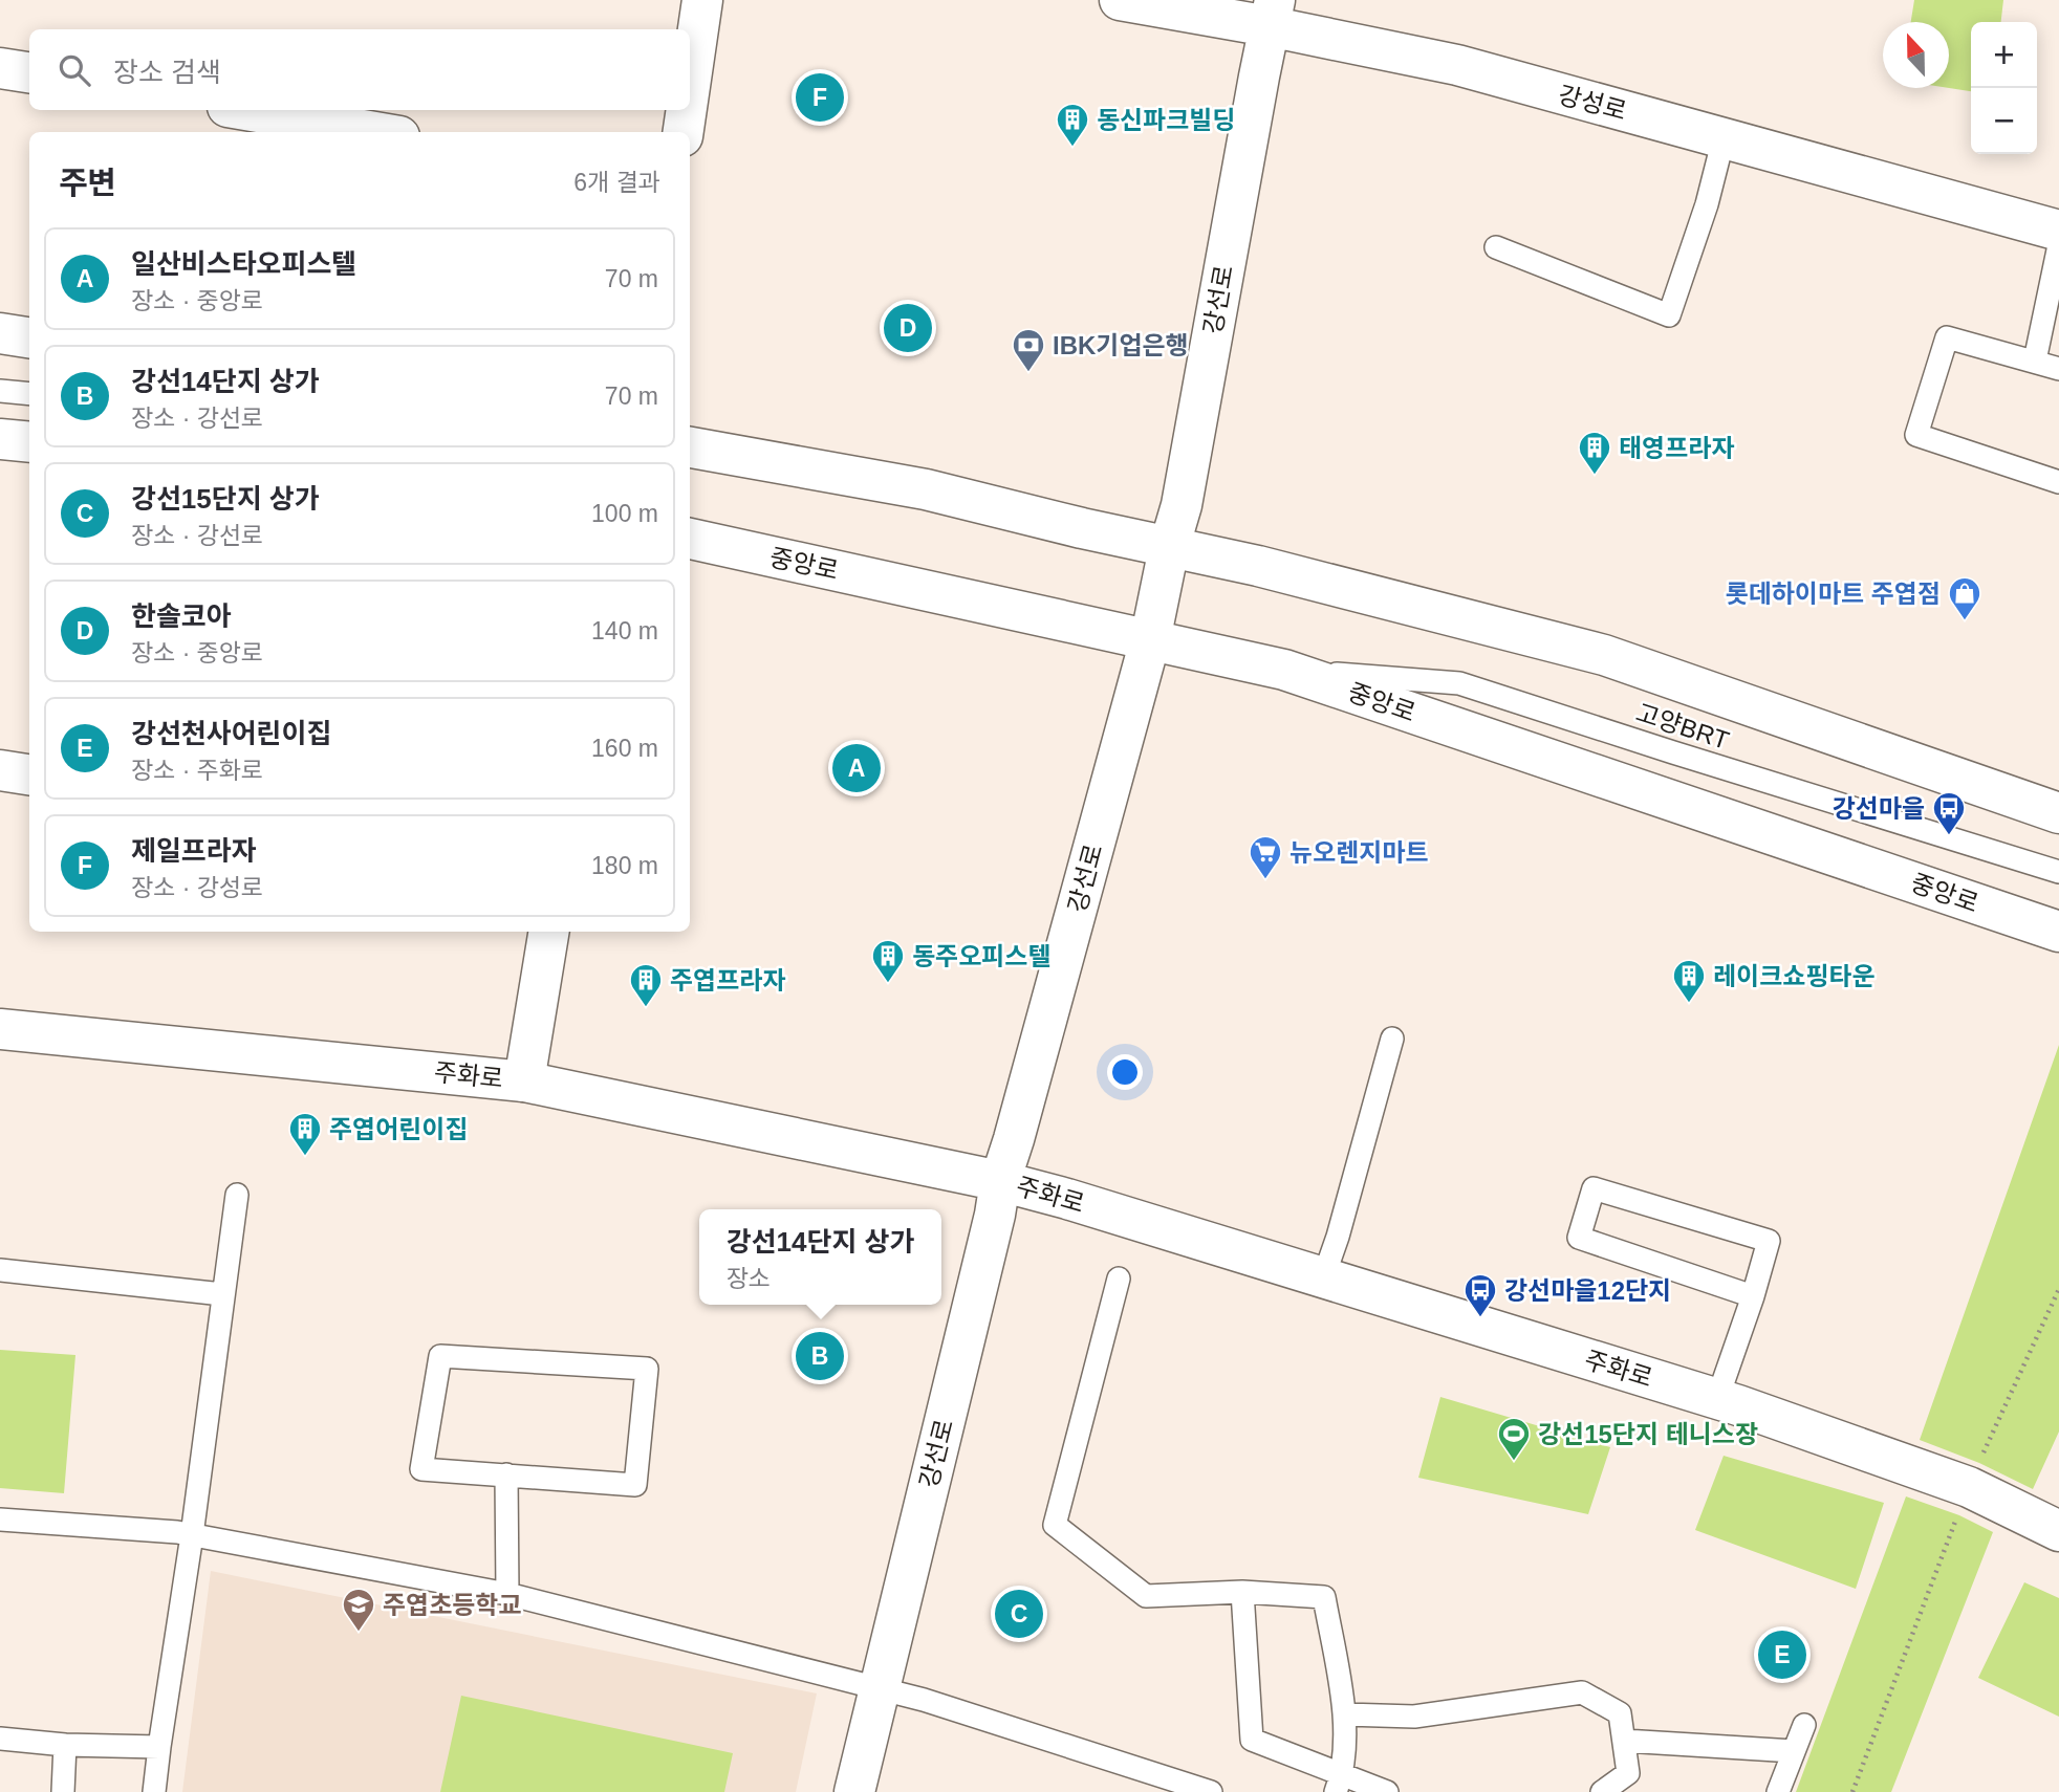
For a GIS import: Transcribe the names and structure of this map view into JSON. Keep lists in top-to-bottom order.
{
  "streets": {
    "main road": [
      "강성로",
      "강선로",
      "중앙로",
      "주화로"
    ],
    "lane": ["고양BRT"]
  },
  "crossings": [
    ["강성로", "강선로"],
    ["강선로", "중앙로"],
    ["강선로", "주화로"],
    ["중앙로", "고양BRT"]
  ],
  "places": {
    "building": [
      "동신파크빌딩",
      "태영프라자",
      "동주오피스텔",
      "레이크쇼핑타운",
      "주엽프라자",
      "주엽어린이집"
    ],
    "bank": ["IBK기업은행"],
    "shop": ["롯데하이마트 주엽점"],
    "bus stop": ["강선마을", "강선마을12단지"],
    "supermarket": ["뉴오렌지마트"],
    "sports": ["강선15단지 테니스장"],
    "school or university": ["주엽초등학교"]
  },
  "north": "top",
  "page": {
    "map_buttons": ["+", "−"],
    "search": "장소 검색",
    "pins": [
      "F",
      "D",
      "A",
      "B",
      "C",
      "E"
    ],
    "heading": ["주변", "6개 결과"],
    "list": [
      {
        "mark": "A",
        "name": "일산비스타오피스텔",
        "note": "장소 · 중앙로",
        "value": "70 m"
      },
      {
        "mark": "B",
        "name": "강선14단지 상가",
        "note": "장소 · 강선로",
        "value": "70 m"
      },
      {
        "mark": "C",
        "name": "강선15단지 상가",
        "note": "장소 · 강선로",
        "value": "100 m"
      },
      {
        "mark": "D",
        "name": "한솔코아",
        "note": "장소 · 중앙로",
        "value": "140 m"
      },
      {
        "mark": "E",
        "name": "강선천사어린이집",
        "note": "장소 · 주화로",
        "value": "160 m"
      },
      {
        "mark": "F",
        "name": "제일프라자",
        "note": "장소 · 강성로",
        "value": "180 m"
      }
    ],
    "popup": ["강선14단지 상가", "장소"]
  }
}
